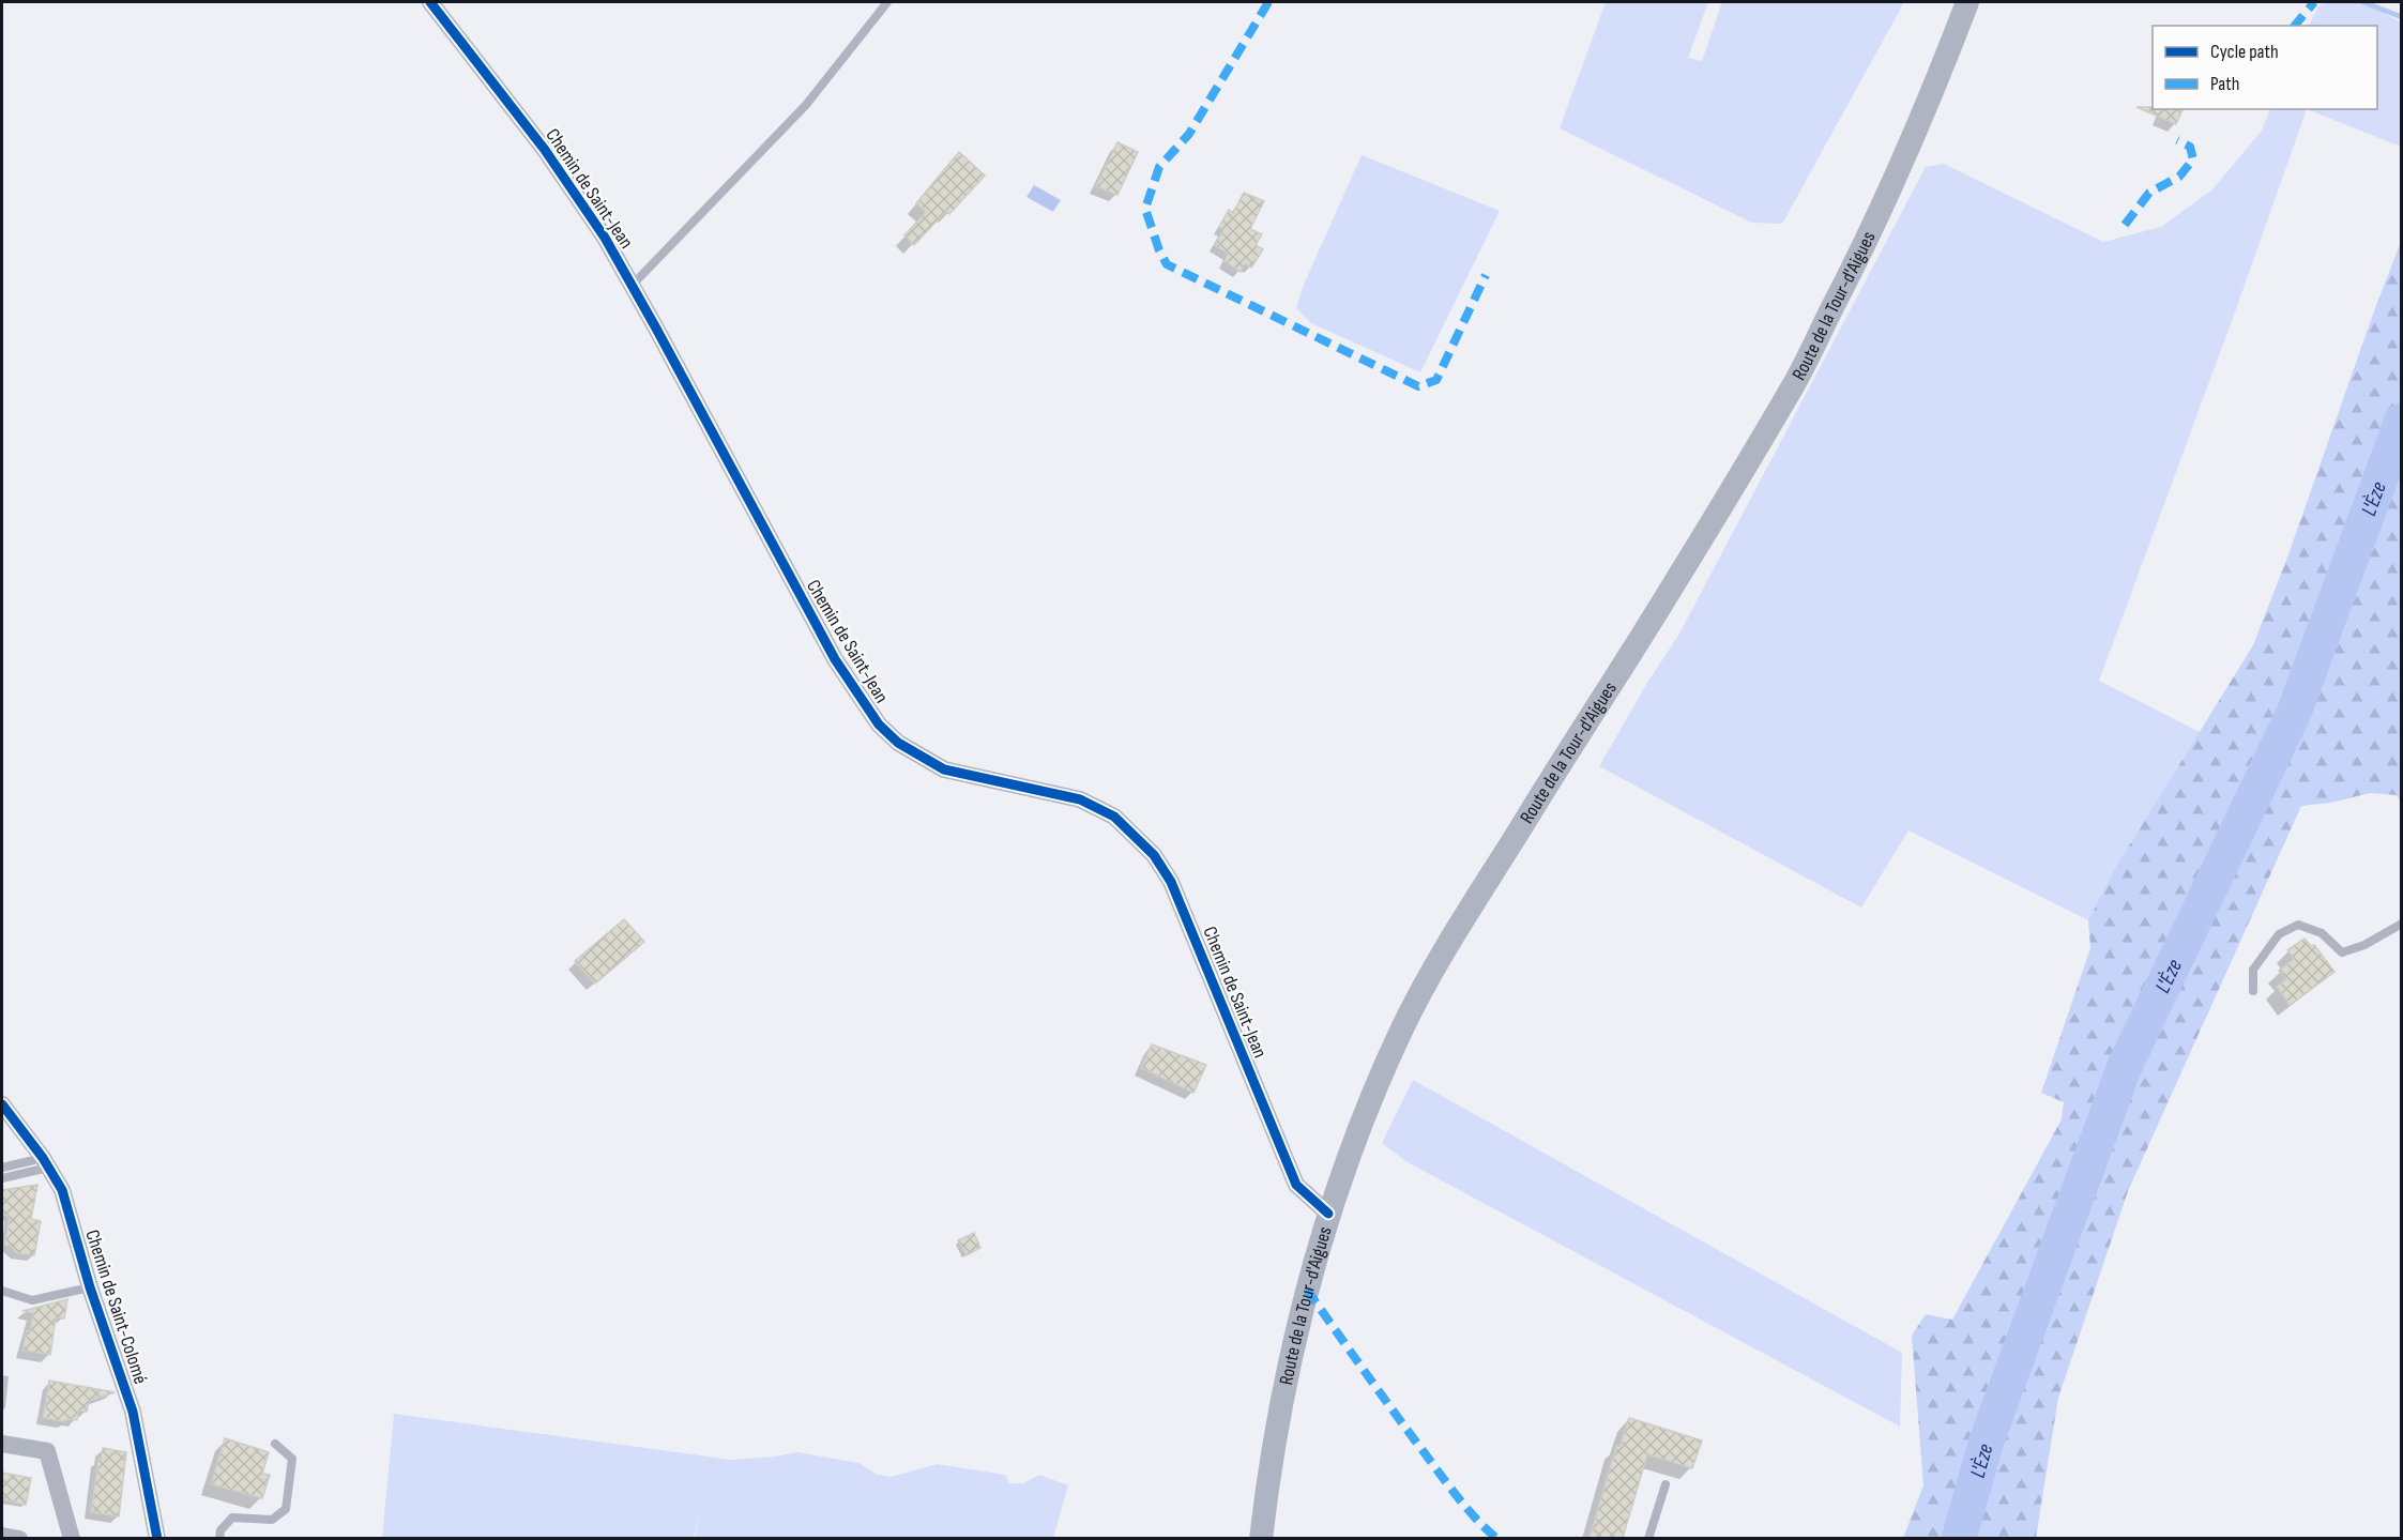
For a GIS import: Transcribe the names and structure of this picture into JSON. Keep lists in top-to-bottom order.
{
  "streets": {
    "main road": ["Route de la Tour-d'Aigues"],
    "street": ["Chemin de Saint-Jean", "Chemin de Saint-Colomé"]
  },
  "crossings": [
    ["Chemin de Saint-Jean", "Route de la Tour-d'Aigues"]
  ],
  "water": ["L'Èze"],
  "legend": ["Cycle path", "Path"]
}
